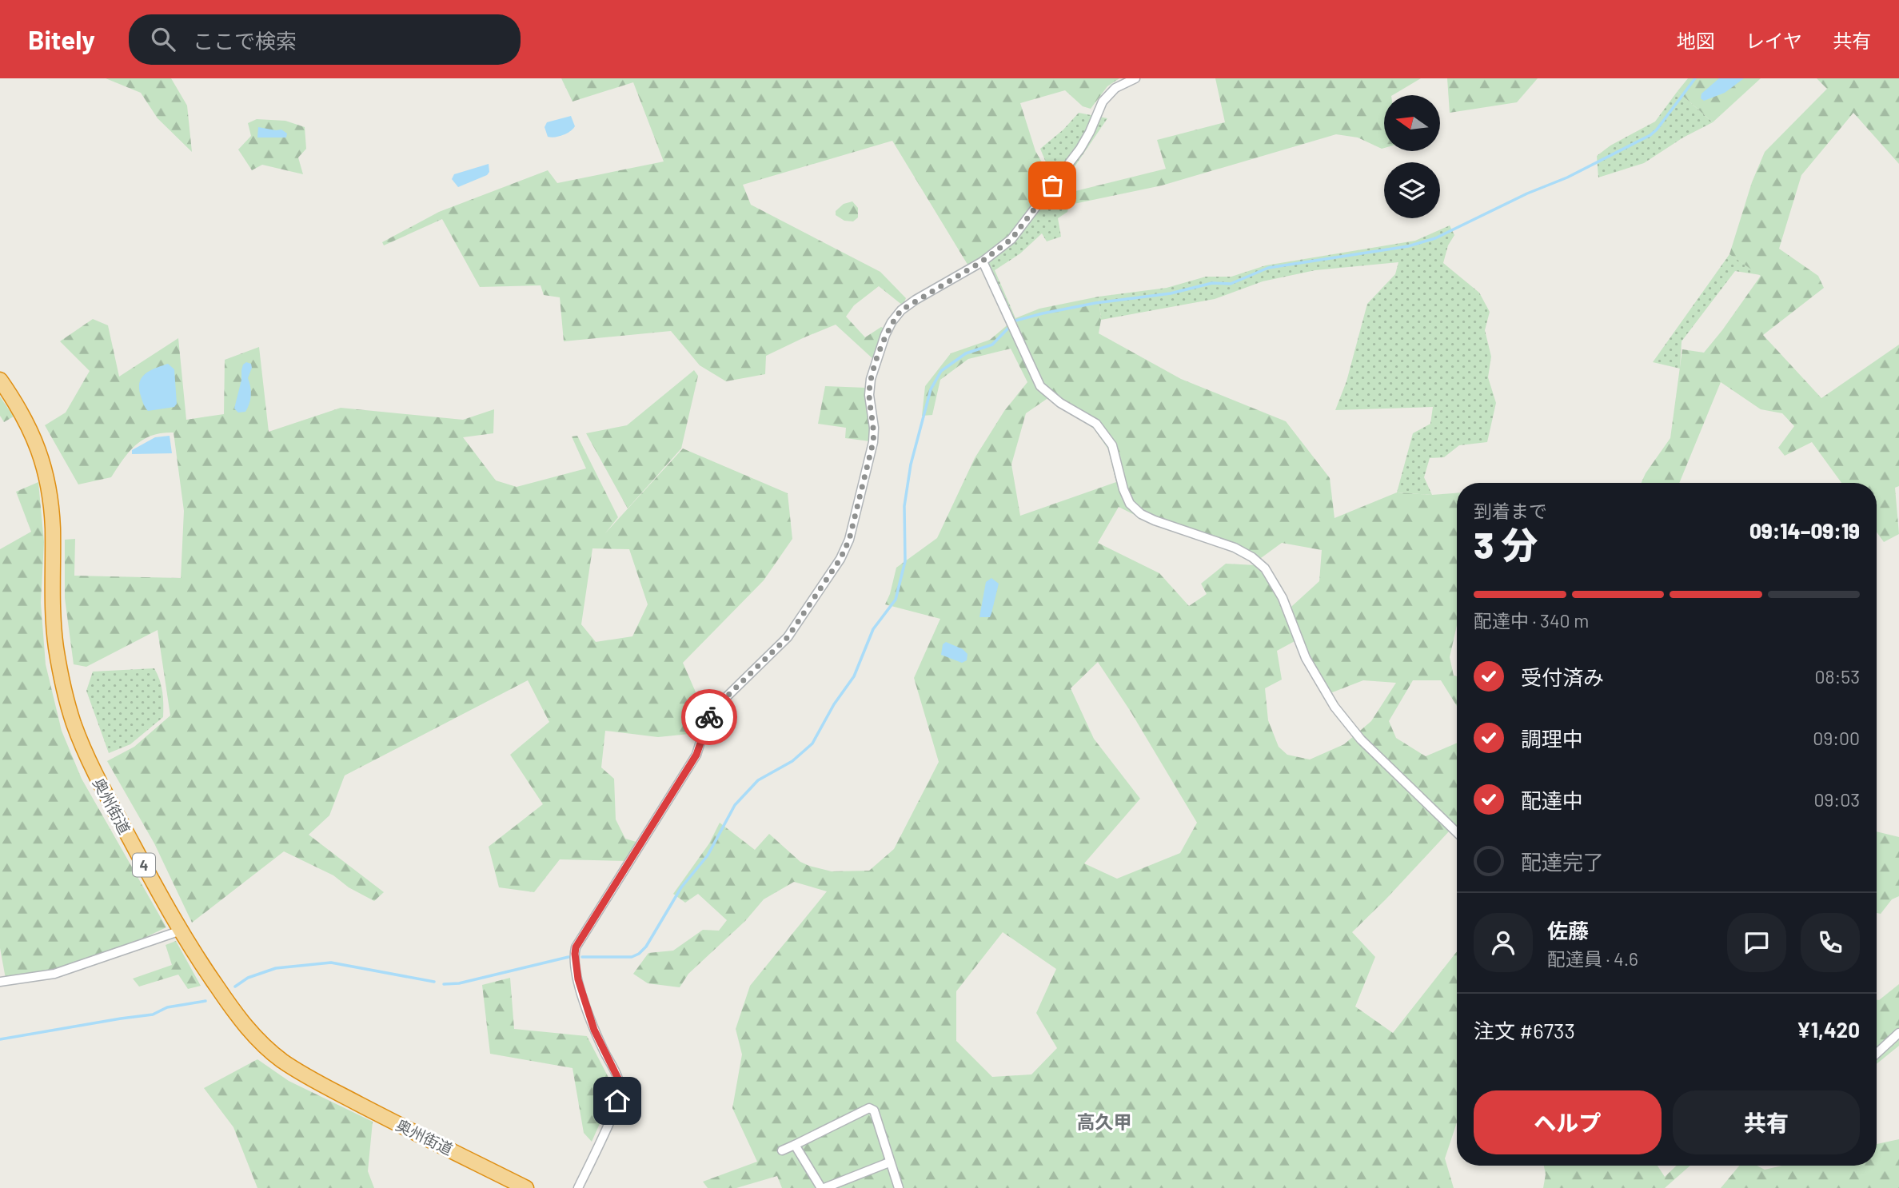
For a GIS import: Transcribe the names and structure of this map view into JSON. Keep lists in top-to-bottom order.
{
  "streets": {
    "highway": ["奥州街道", "4"]
  },
  "districts": ["高久甲"],
  "north": "left",
  "page": {
    "header": "Bitely",
    "search": "ここで検索",
    "nav": ["地図", "レイヤ", "共有"],
    "heading": ["3 分", "到着まで", "09:14–09:19"],
    "panel": [
      "佐藤",
      "配達員 · 4.6",
      "注文 #6733",
      "¥1,420"
    ],
    "bar": "配達中 · 340 m",
    "list": [
      ["受付済み", "08:53"],
      ["調理中", "09:00"],
      ["配達中", "09:03"],
      "配達完了"
    ],
    "buttons": ["ヘルプ", "共有"]
  }
}
